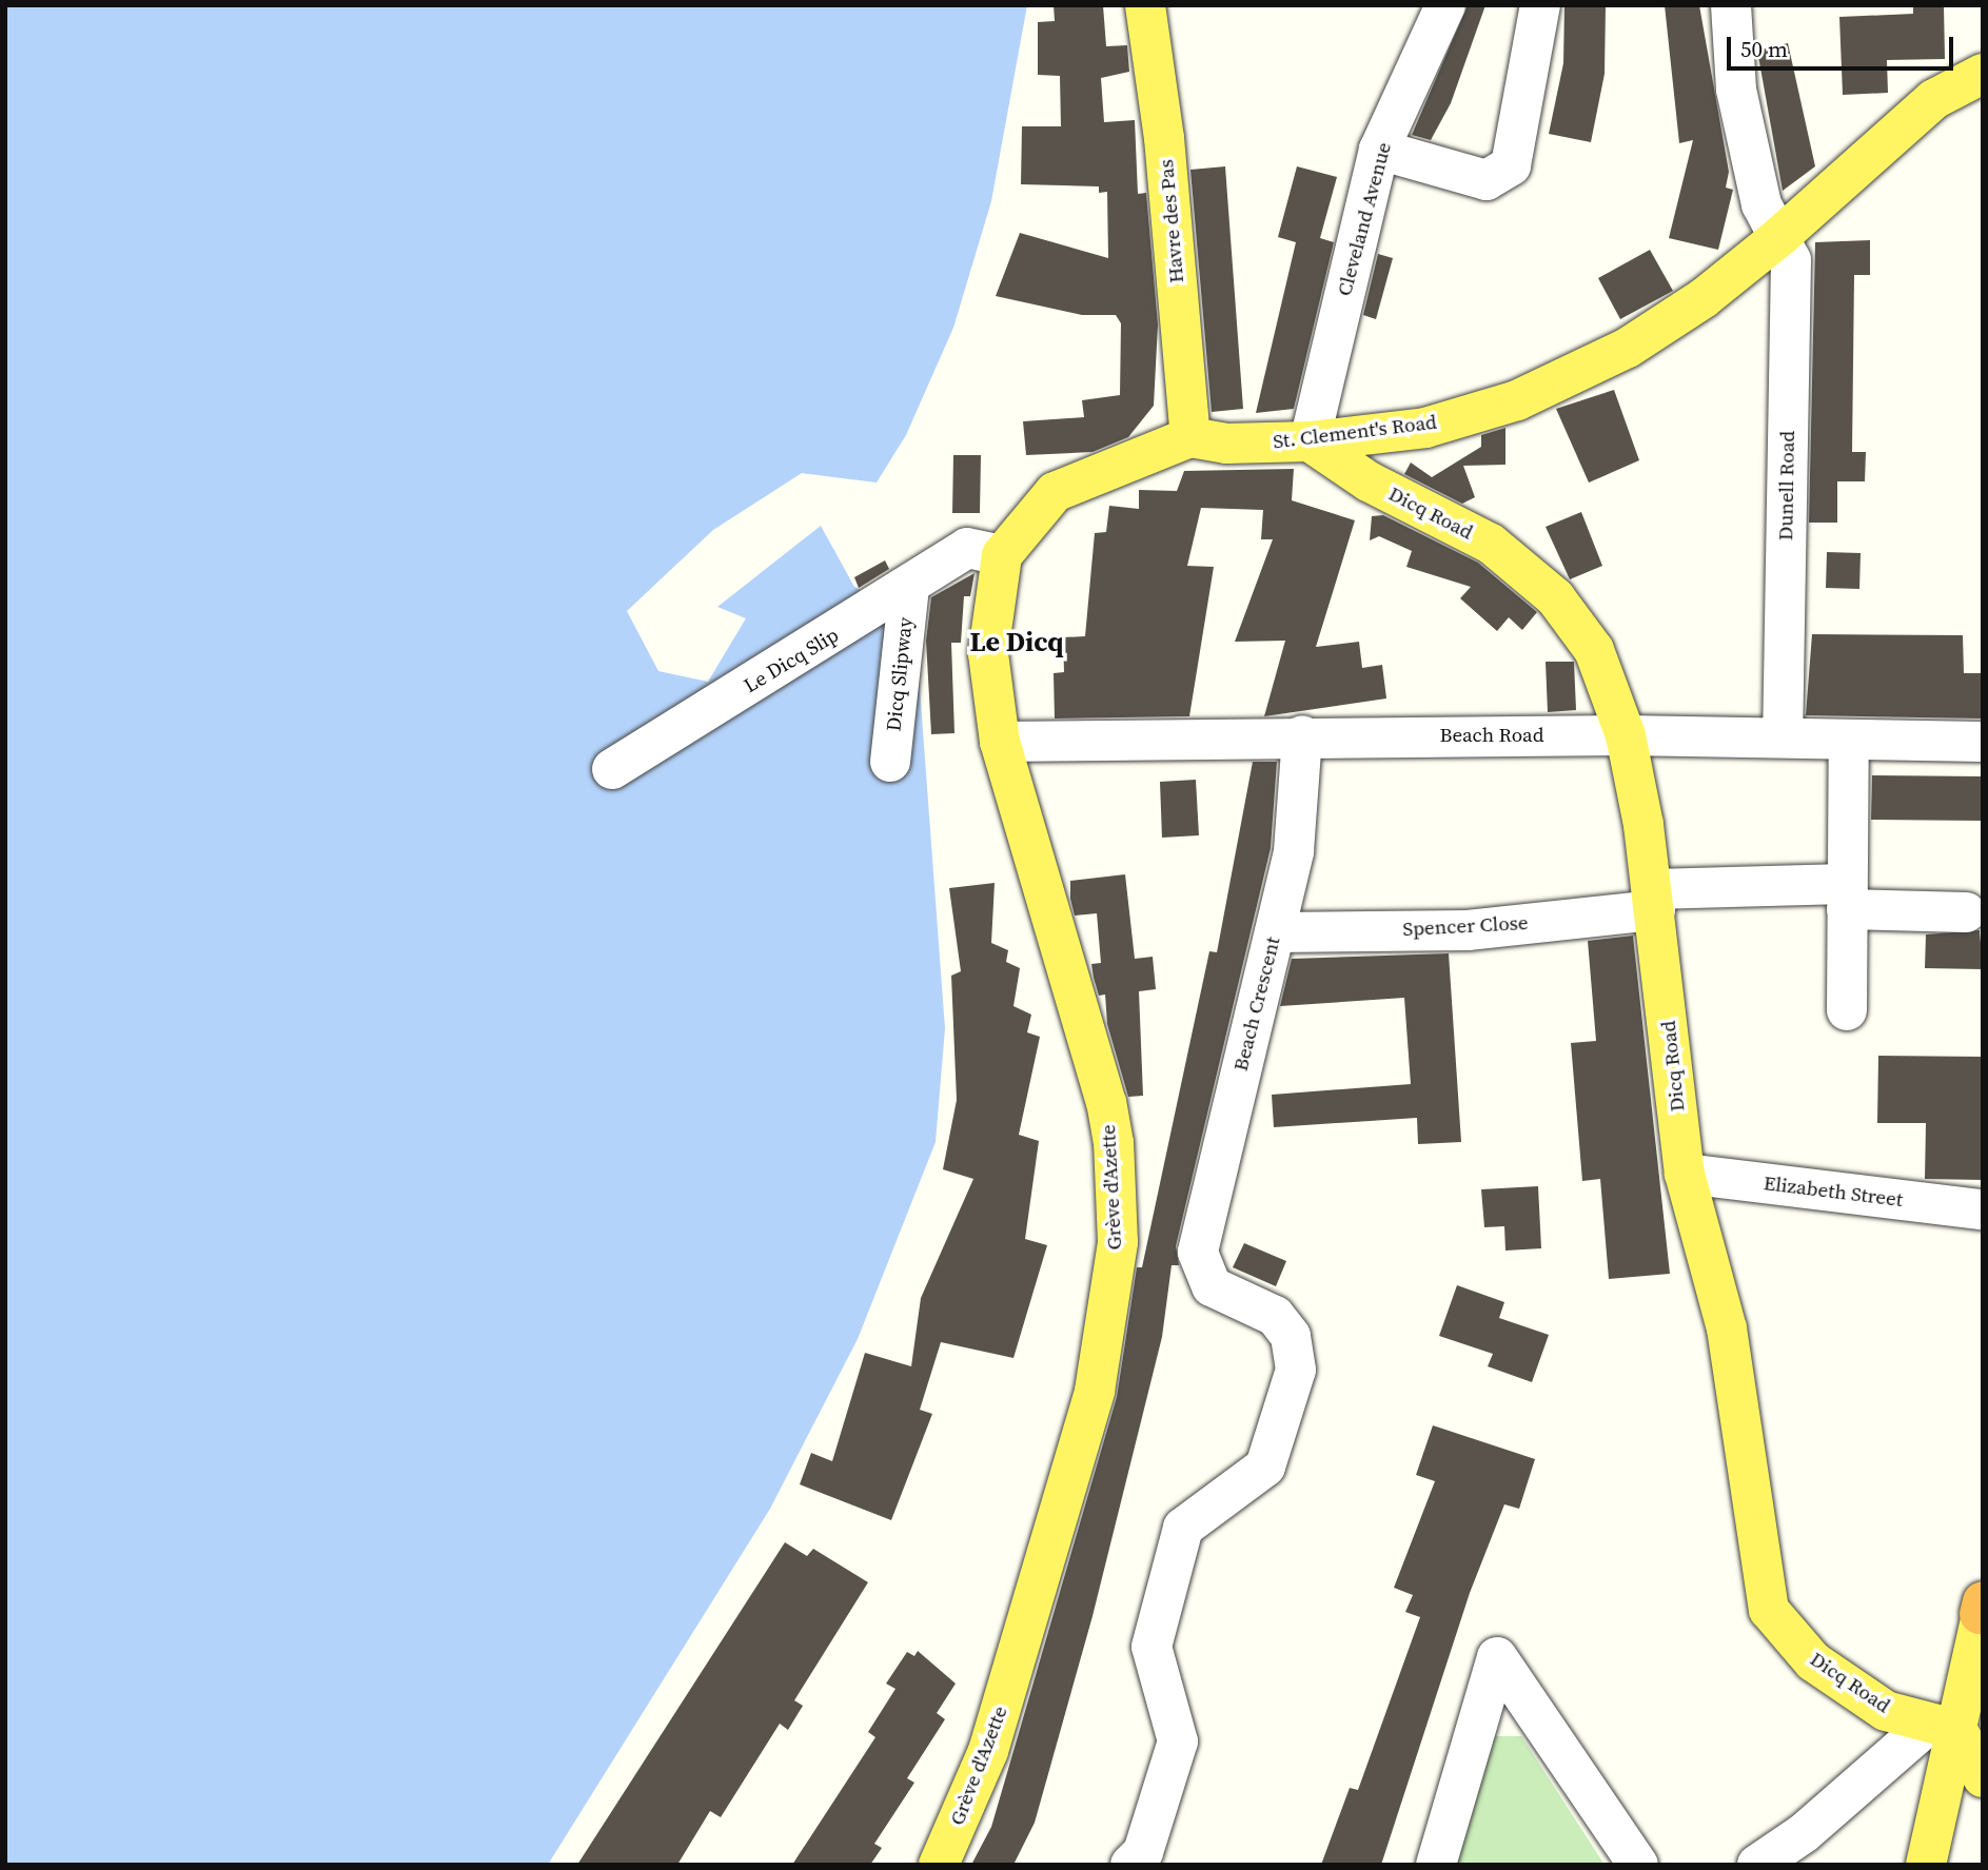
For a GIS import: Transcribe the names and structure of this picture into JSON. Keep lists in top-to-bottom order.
{
  "streets": {
    "main road": [
      "Havre des Pas",
      "St. Clement's Road",
      "Dicq Road",
      "Grève d'Azette"
    ],
    "street": [
      "Cleveland Avenue",
      "Dunell Road",
      "Le Dicq Slip",
      "Dicq Slipway",
      "Beach Road",
      "Spencer Close",
      "Beach Crescent",
      "Elizabeth Street"
    ]
  },
  "crossings": [
    ["Cleveland Avenue", "St. Clement's Road"],
    ["Cleveland Avenue", "Dicq Road"],
    ["Havre des Pas", "St. Clement's Road"],
    ["Havre des Pas", "Grève d'Azette"],
    ["St. Clement's Road", "Dunell Road"],
    ["St. Clement's Road", "Dicq Road"],
    ["St. Clement's Road", "Grève d'Azette"],
    ["Dunell Road", "Beach Road"],
    ["Dicq Road", "Beach Road"],
    ["Dicq Road", "Spencer Close"],
    ["Dicq Road", "Elizabeth Street"],
    ["Le Dicq Slip", "Dicq Slipway"],
    ["Le Dicq Slip", "Grève d'Azette"],
    ["Beach Road", "Beach Crescent"],
    ["Beach Road", "Grève d'Azette"],
    ["Spencer Close", "Beach Crescent"]
  ],
  "districts": ["Le Dicq"],
  "scale_bar": "50 m"
}
